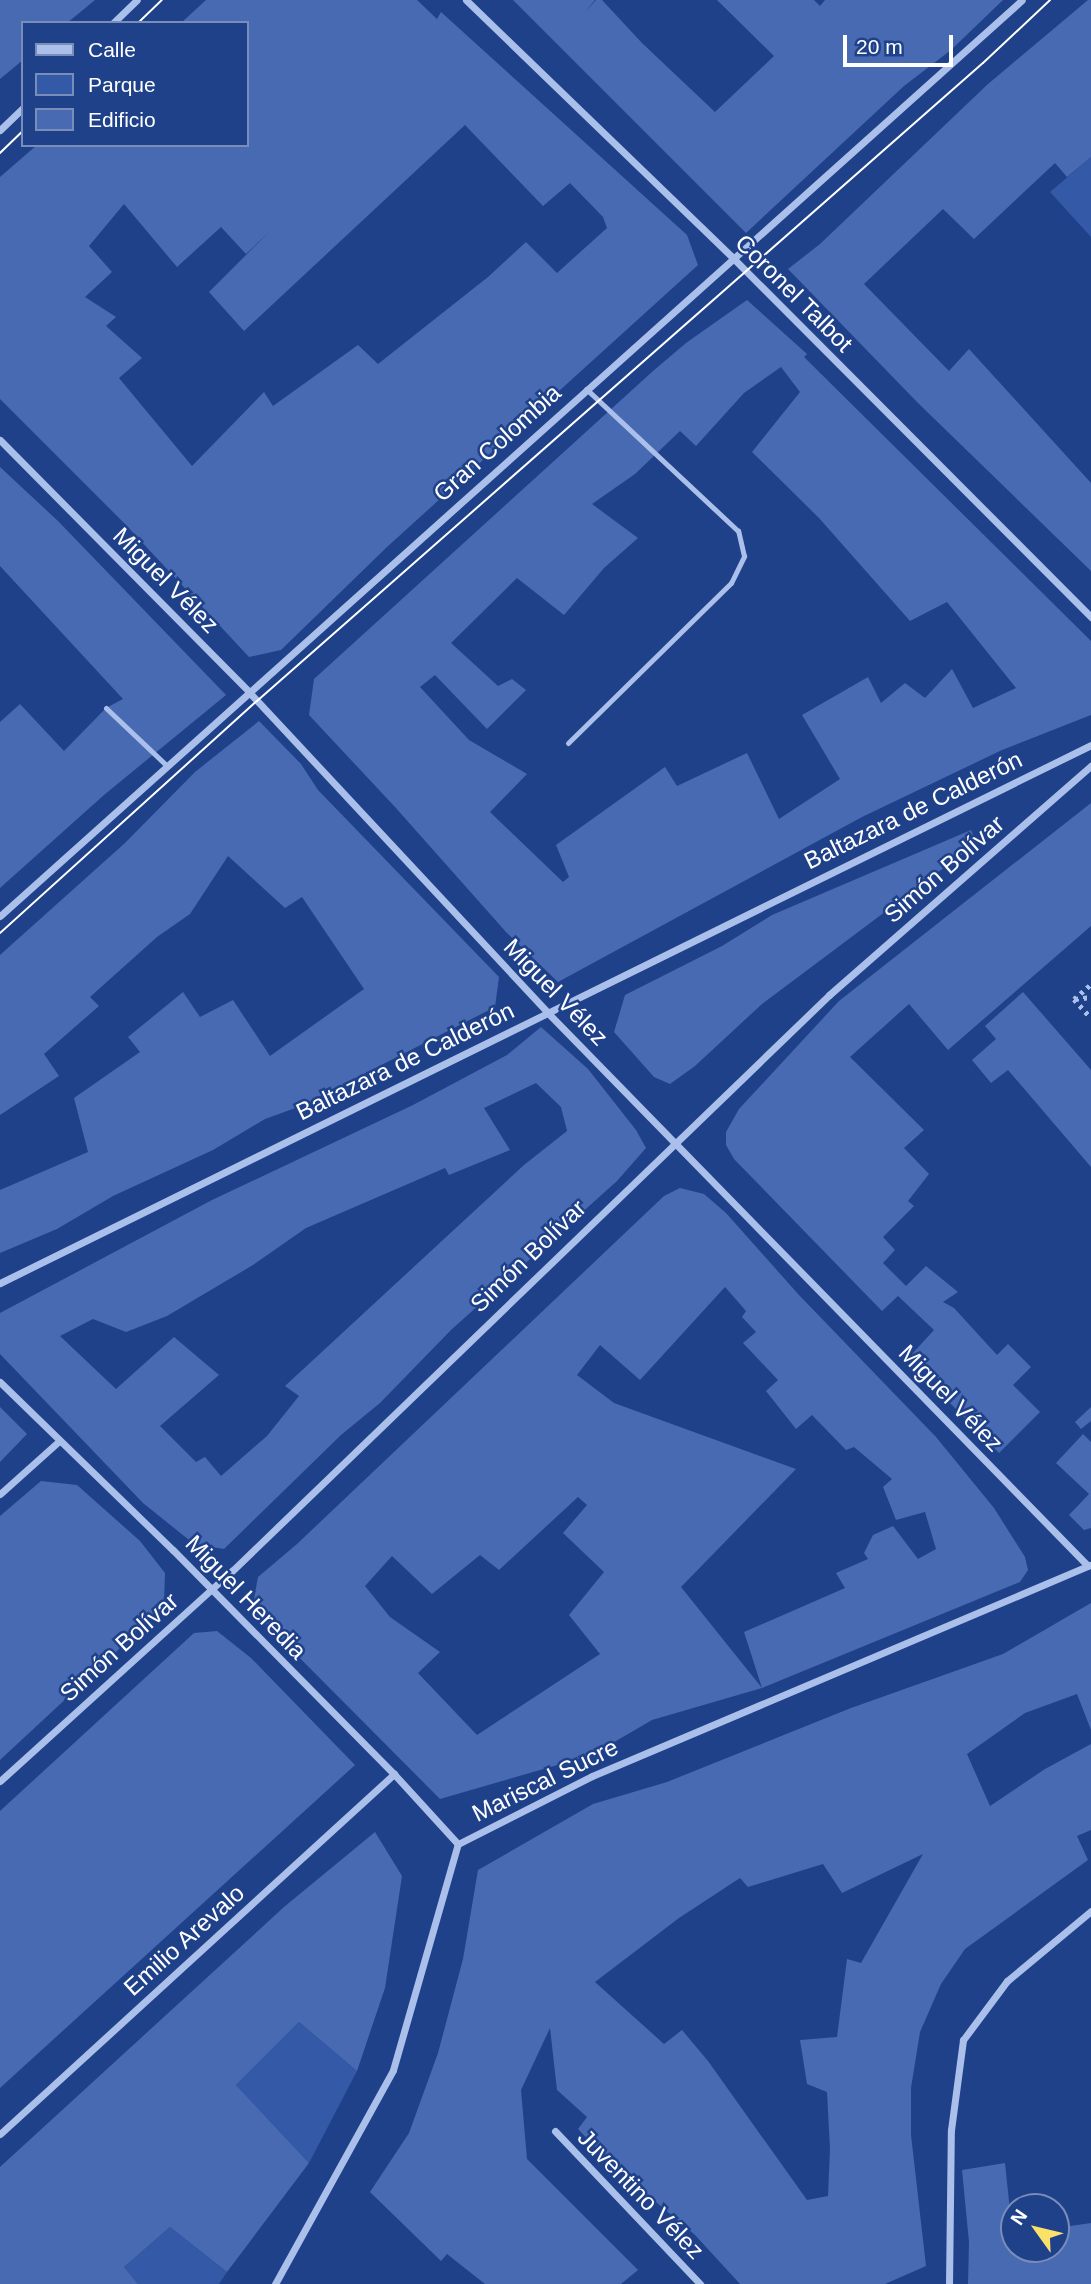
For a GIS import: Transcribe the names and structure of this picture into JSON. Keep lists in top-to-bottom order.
{
  "streets": {
    "street": [
      "Coronel Talbot",
      "Gran Colombia",
      "Miguel Vélez",
      "Baltazara de Calderón",
      "Simón Bolívar",
      "Miguel Heredia",
      "Mariscal Sucre",
      "Emilio Arevalo",
      "Juventino Vélez"
    ]
  },
  "crossings": [
    ["Coronel Talbot", "Gran Colombia"],
    ["Gran Colombia", "Miguel Vélez"],
    ["Miguel Vélez", "Baltazara de Calderón"],
    ["Miguel Vélez", "Simón Bolívar"],
    ["Miguel Vélez", "Mariscal Sucre"],
    ["Simón Bolívar", "Miguel Heredia"],
    ["Miguel Heredia", "Mariscal Sucre"],
    ["Miguel Heredia", "Emilio Arevalo"]
  ],
  "legend": ["Calle", "Parque", "Edificio"],
  "scale_bar": "20 m",
  "north": "top left"
}
